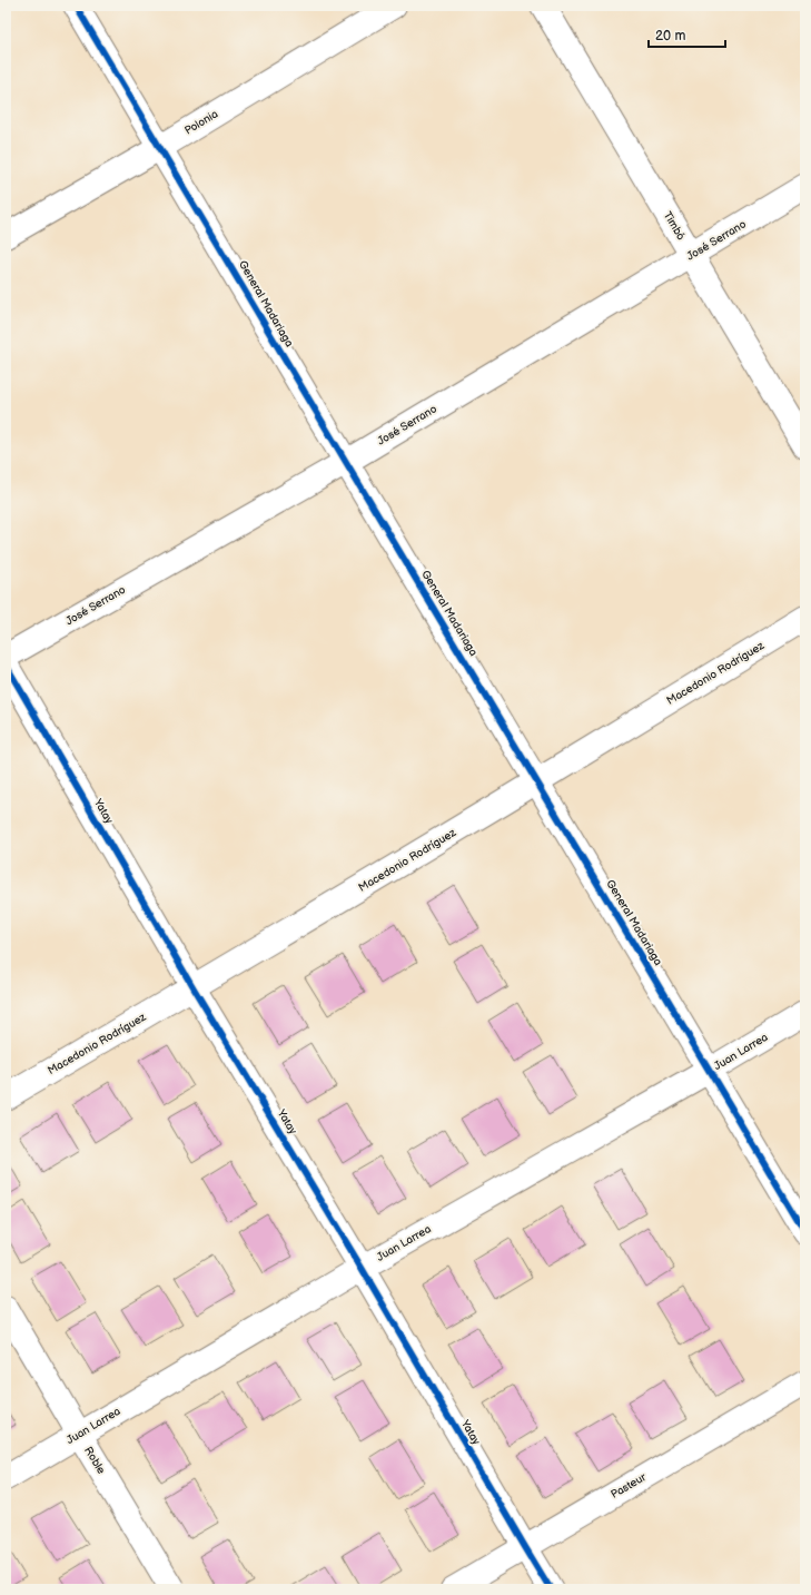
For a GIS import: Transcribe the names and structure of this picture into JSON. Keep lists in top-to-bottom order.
{
  "streets": {
    "street": [
      "Polonia",
      "Timbó",
      "José Serrano",
      "General Madariaga",
      "Macedonio Rodríguez",
      "Yatay",
      "Juan Larrea",
      "Roble",
      "Pasteur"
    ]
  },
  "crossings": [
    ["Polonia", "General Madariaga"],
    ["Timbó", "José Serrano"],
    ["José Serrano", "General Madariaga"],
    ["General Madariaga", "Macedonio Rodríguez"],
    ["General Madariaga", "Juan Larrea"],
    ["Macedonio Rodríguez", "Yatay"],
    ["Yatay", "Juan Larrea"],
    ["Yatay", "Pasteur"],
    ["Juan Larrea", "Roble"]
  ],
  "scale_bar": "20 m"
}
